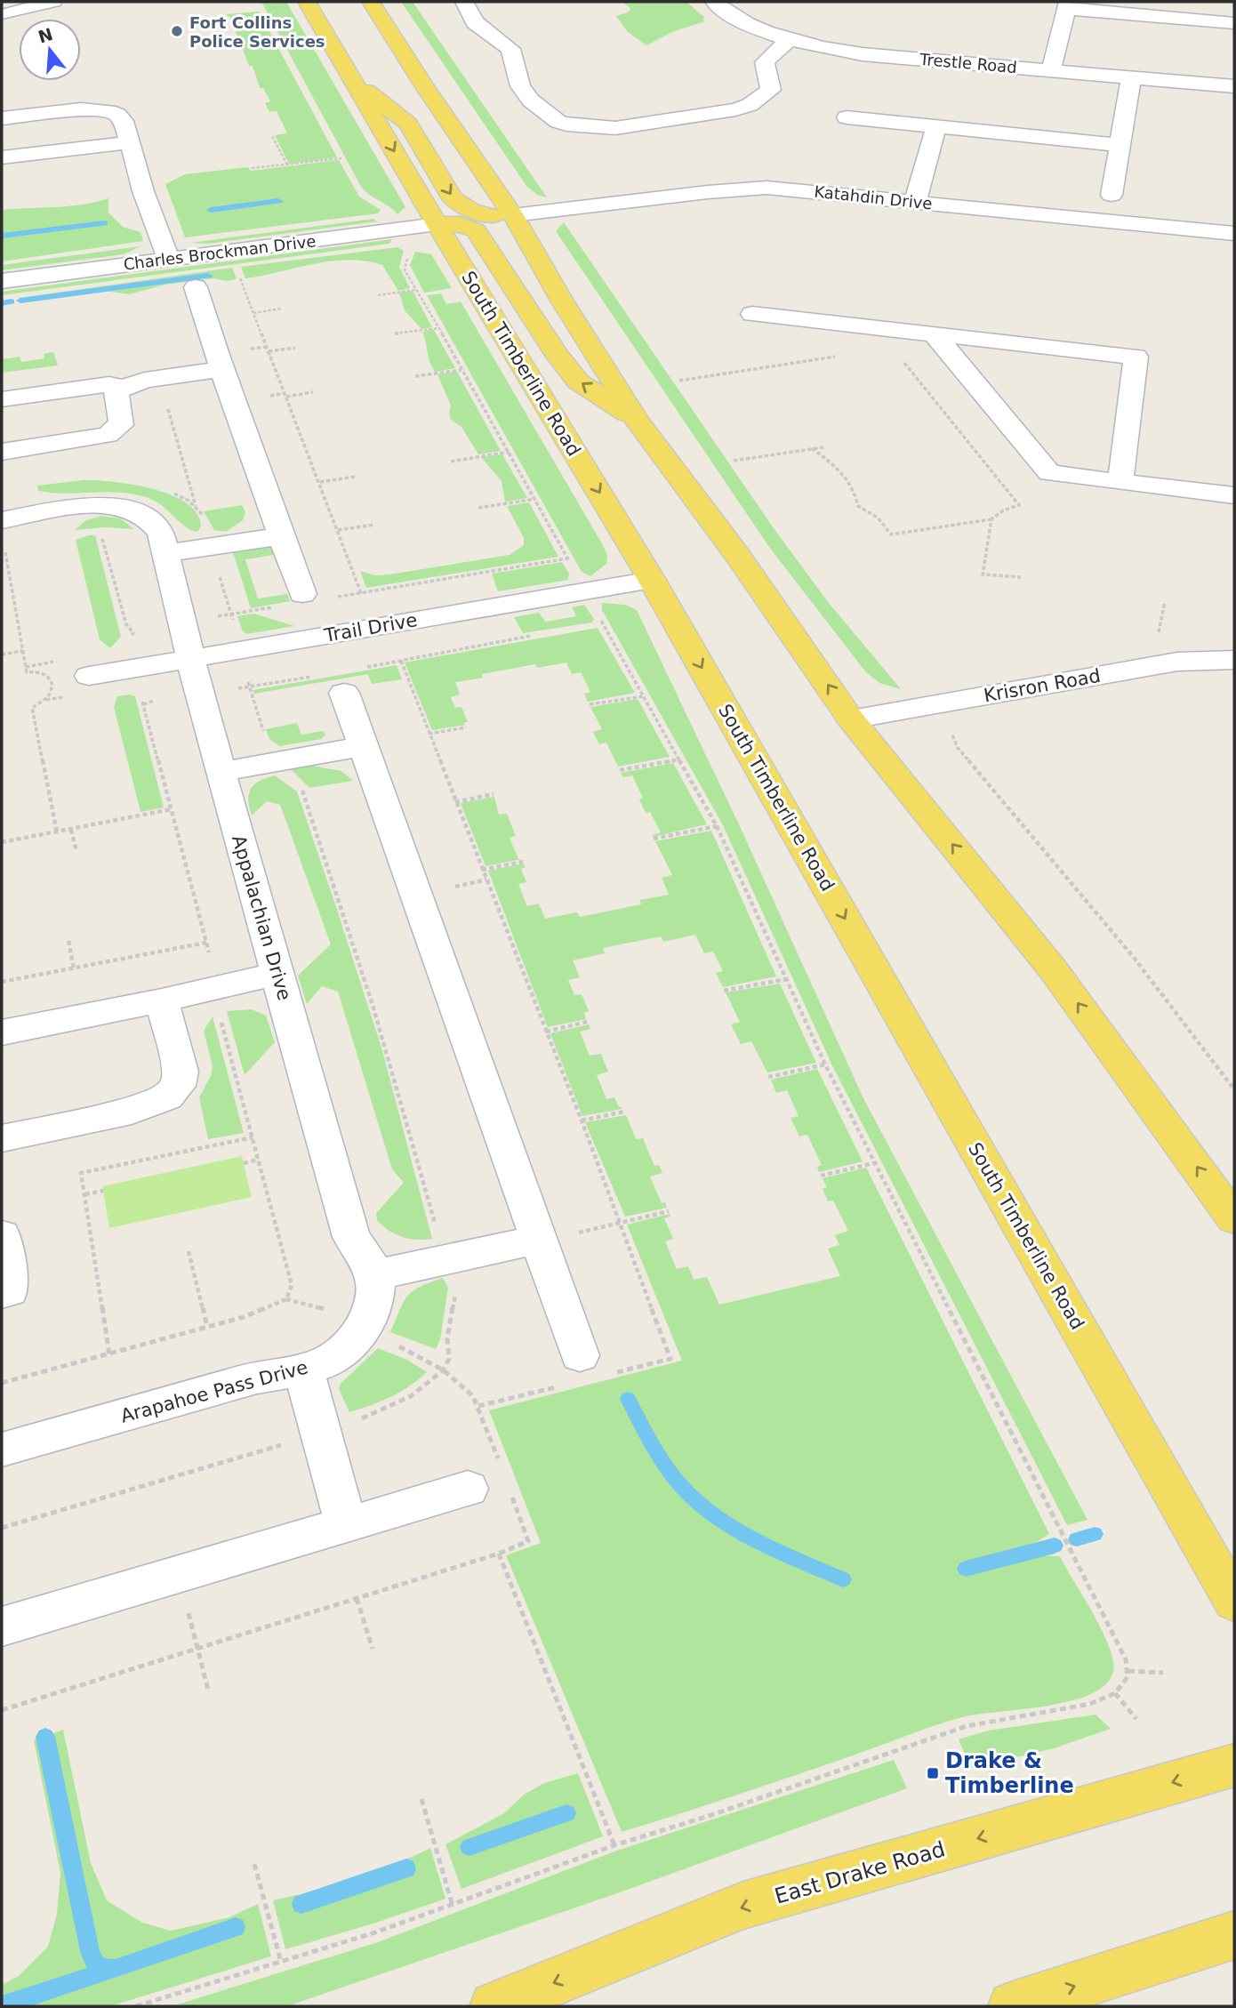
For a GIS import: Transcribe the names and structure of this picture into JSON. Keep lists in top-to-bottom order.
{
  "streets": {
    "main road": ["South Timberline Road", "East Drake Road"],
    "street": [
      "Trestle Road",
      "Katahdin Drive",
      "Charles Brockman Drive",
      "Trail Drive",
      "Krisron Road",
      "Appalachian Drive",
      "Arapahoe Pass Drive"
    ]
  },
  "crossings": [
    ["Charles Brockman Drive", "South Timberline Road"],
    ["South Timberline Road", "Trail Drive"],
    ["Trail Drive", "Appalachian Drive"],
    ["Appalachian Drive", "Arapahoe Pass Drive"]
  ],
  "one_way": ["East Drake Road"],
  "places": {
    "other": ["Fort Collins Police Services"],
    "transit": ["Drake & Timberline"]
  },
  "north": "top"
}
